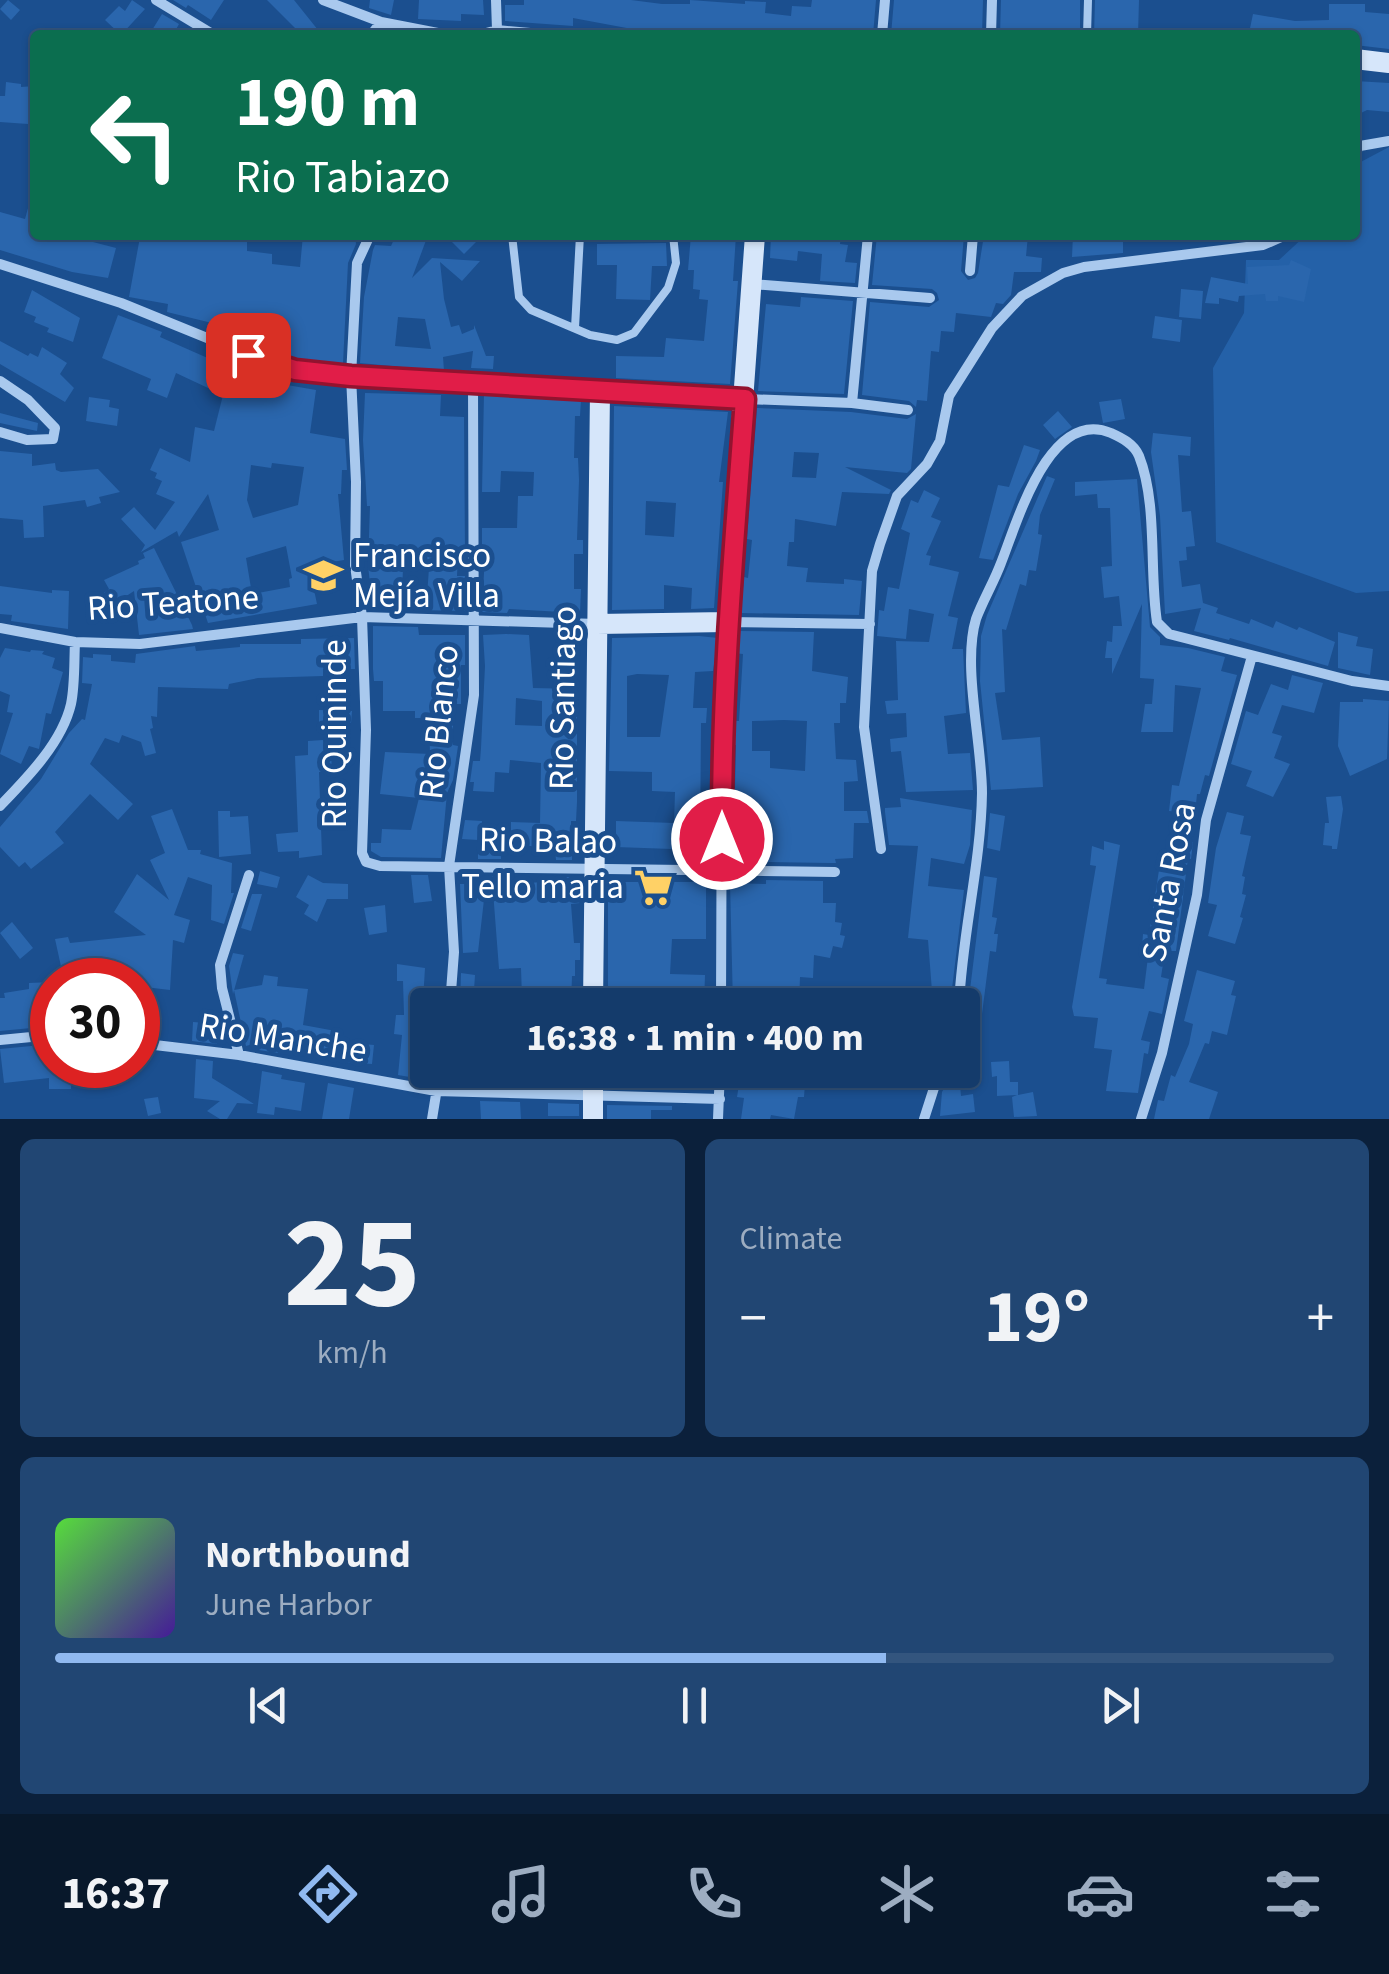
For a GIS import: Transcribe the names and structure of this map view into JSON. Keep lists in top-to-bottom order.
{
  "streets": {
    "street": [
      "Rio Teatone",
      "Rio Santiago",
      "Rio Blanco",
      "Rio Quininde",
      "Rio Balao",
      "Santa Rosa",
      "Rio Manche"
    ]
  },
  "crossings": [
    ["Rio Teatone", "Rio Santiago"],
    ["Rio Teatone", "Rio Blanco"],
    ["Rio Teatone", "Rio Quininde"],
    ["Rio Santiago", "Rio Balao"],
    ["Rio Blanco", "Rio Balao"],
    ["Rio Quininde", "Rio Balao"]
  ],
  "places": {
    "school or university": ["Francisco Mejía Villa"],
    "supermarket": ["Tello maria"]
  },
  "page": {
    "turn": ["190 m", "Rio Tabiazo"],
    "limit": "30",
    "trip": "16:38 · 1 min · 400 m",
    "tile": [
      ["25", "km/h"],
      "Climate"
    ],
    "heat": ["−", "19°", "+"],
    "song": ["Northbound", "June Harbor"],
    "tabs": "16:37"
  }
}
